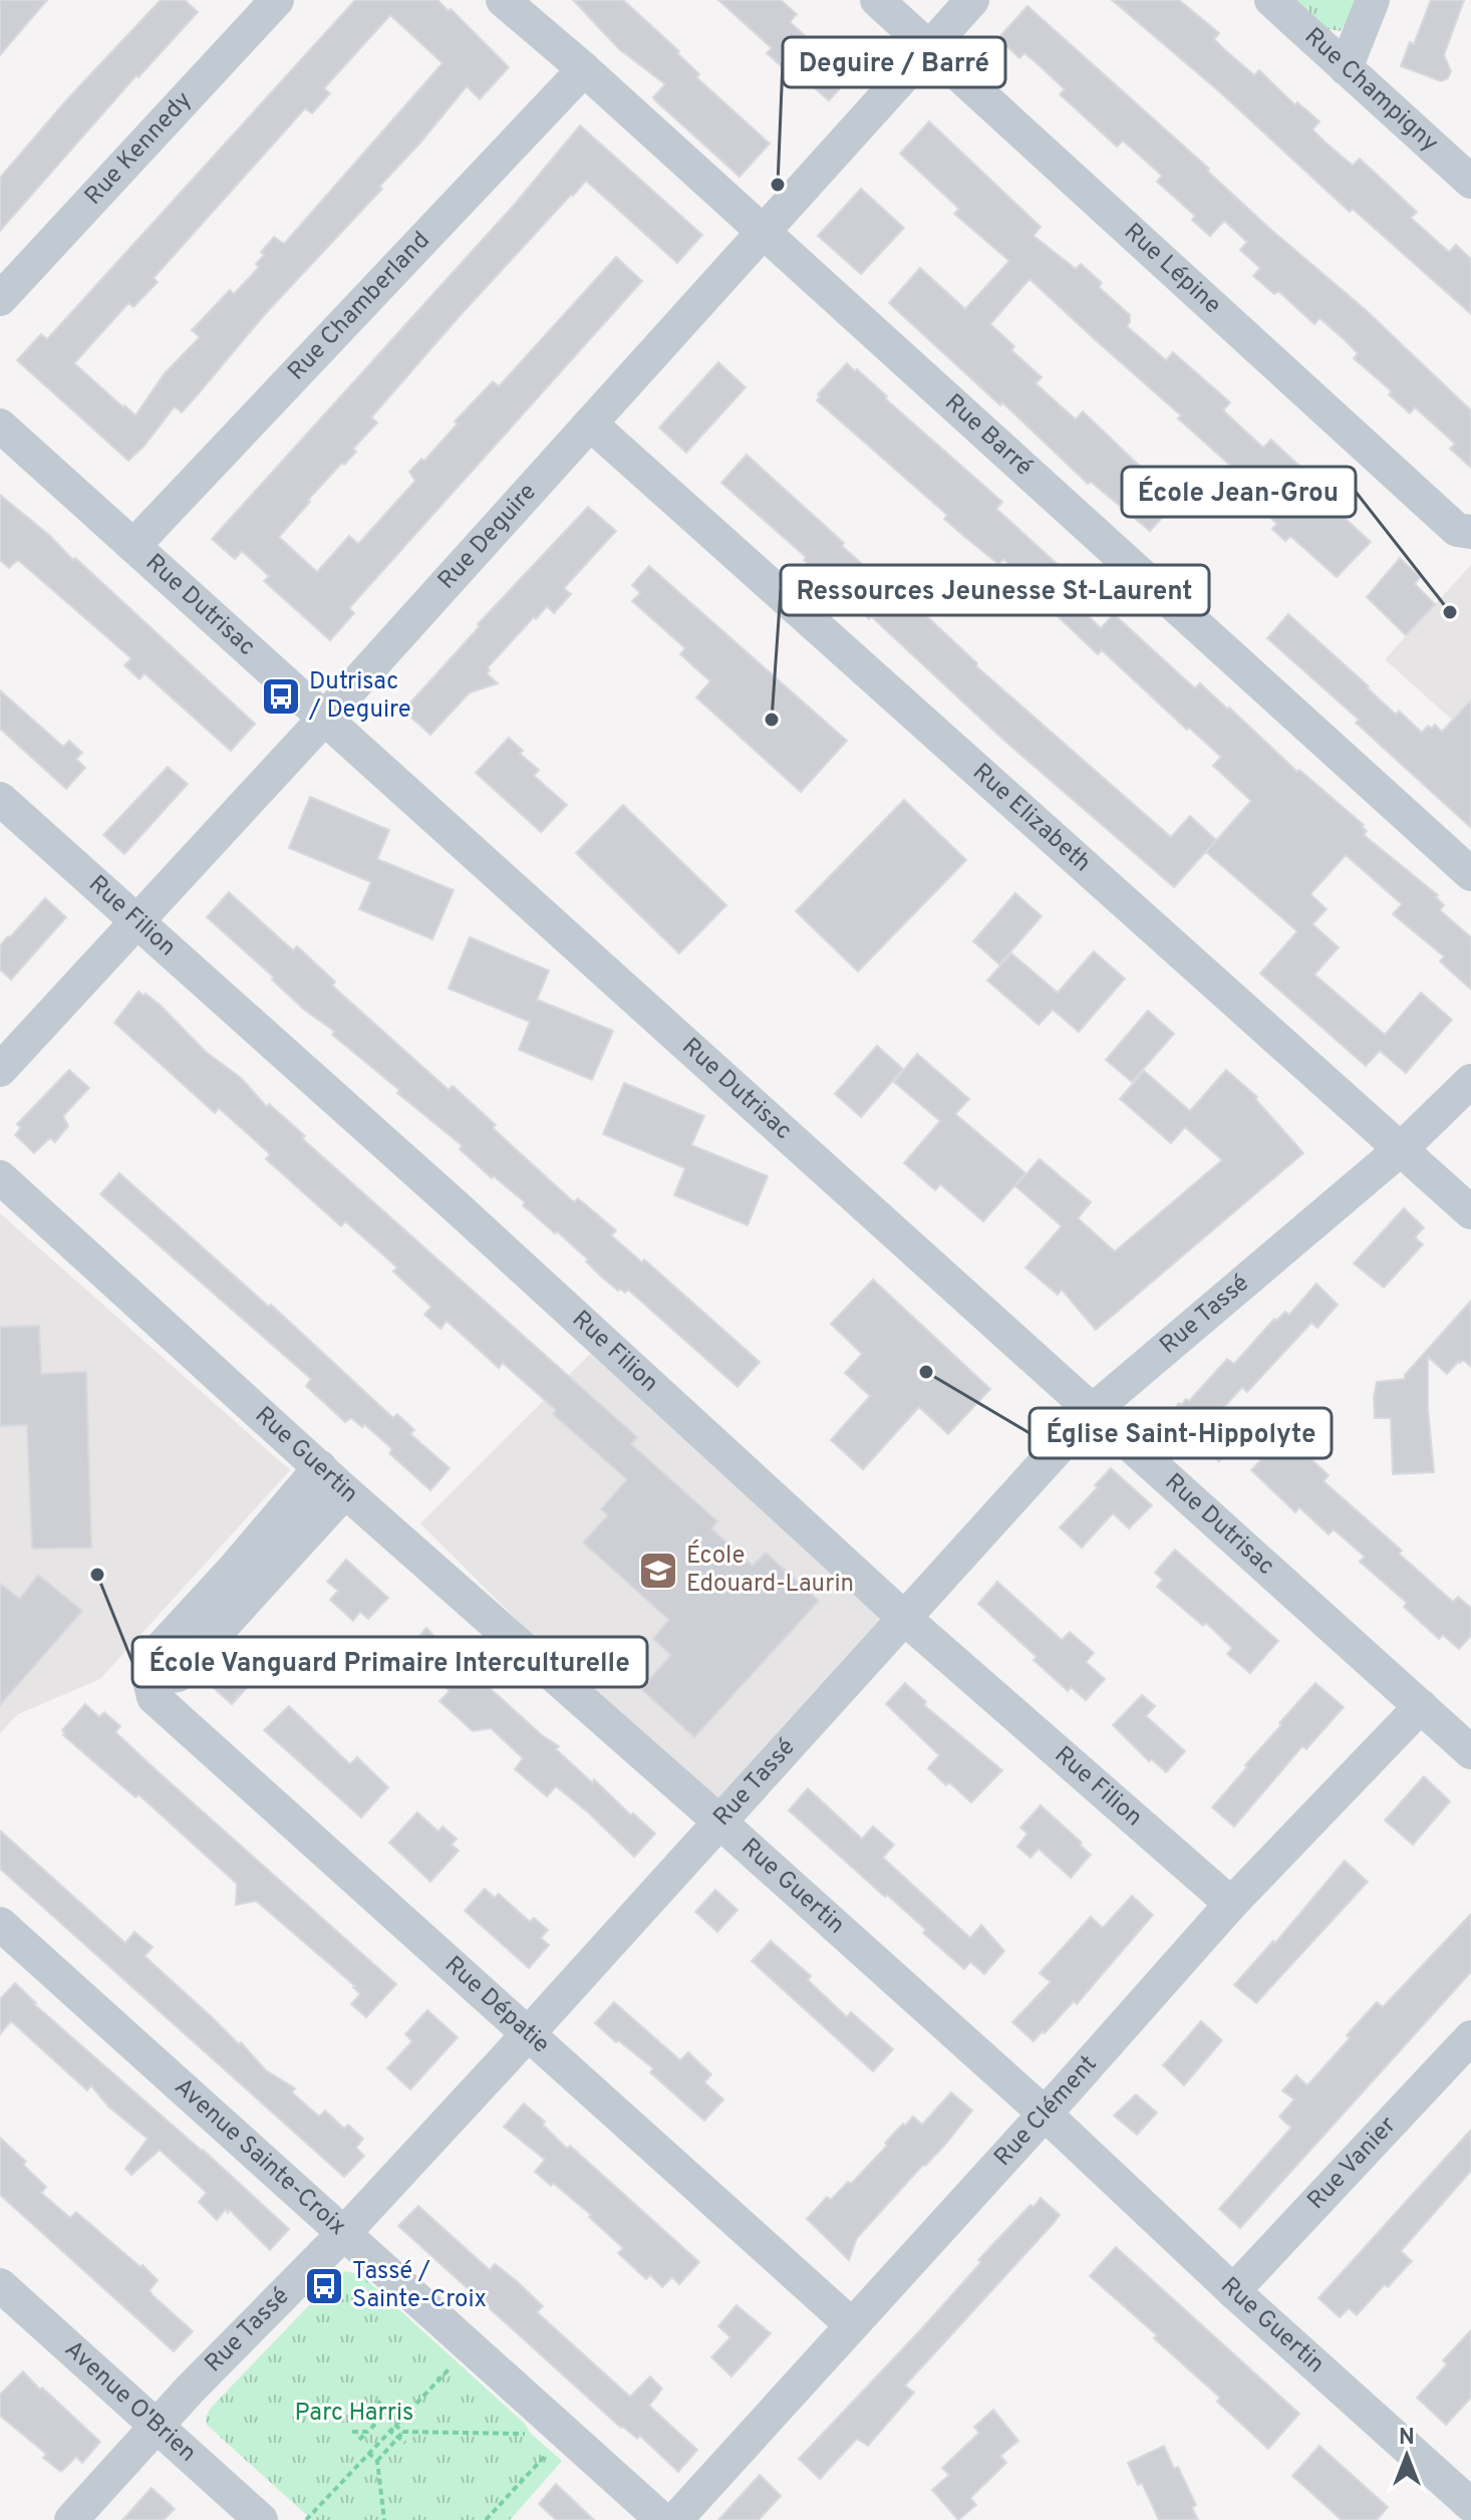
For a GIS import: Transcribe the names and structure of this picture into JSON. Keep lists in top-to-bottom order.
{
  "streets": {
    "street": [
      "Rue Champigny",
      "Rue Kennedy",
      "Rue Lépine",
      "Rue Chamberland",
      "Rue Barré",
      "Rue Deguire",
      "Rue Dutrisac",
      "Rue Elizabeth",
      "Rue Filion",
      "Rue Tassé",
      "Rue Guertin",
      "Rue Dépatie",
      "Rue Clément",
      "Avenue Sainte-Croix",
      "Rue Vanier",
      "Avenue O'Brien"
    ]
  },
  "crossings": [
    ["Rue Lépine", "Rue Deguire"],
    ["Rue Chamberland", "Rue Barré"],
    ["Rue Chamberland", "Rue Dutrisac"],
    ["Rue Barré", "Rue Deguire"],
    ["Rue Deguire", "Rue Dutrisac"],
    ["Rue Deguire", "Rue Elizabeth"],
    ["Rue Deguire", "Rue Filion"],
    ["Rue Dutrisac", "Rue Tassé"],
    ["Rue Dutrisac", "Rue Clément"],
    ["Rue Elizabeth", "Rue Tassé"],
    ["Rue Filion", "Rue Tassé"],
    ["Rue Filion", "Rue Clément"],
    ["Rue Tassé", "Rue Guertin"],
    ["Rue Tassé", "Rue Dépatie"],
    ["Rue Tassé", "Avenue Sainte-Croix"],
    ["Rue Tassé", "Avenue O'Brien"],
    ["Rue Guertin", "Rue Dépatie"],
    ["Rue Guertin", "Rue Clément"],
    ["Rue Guertin", "Rue Vanier"],
    ["Rue Dépatie", "Rue Clément"]
  ],
  "parks": ["Parc Harris"],
  "places": {
    "other": [
      "Deguire / Barré",
      "École Jean-Grou",
      "Ressources Jeunesse St-Laurent",
      "Église Saint-Hippolyte",
      "École Vanguard Primaire Interculturelle"
    ],
    "bus stop": ["Dutrisac / Deguire", "Tassé / Sainte-Croix"],
    "school or university": ["École Edouard-Laurin"]
  },
  "north": "top"
}
